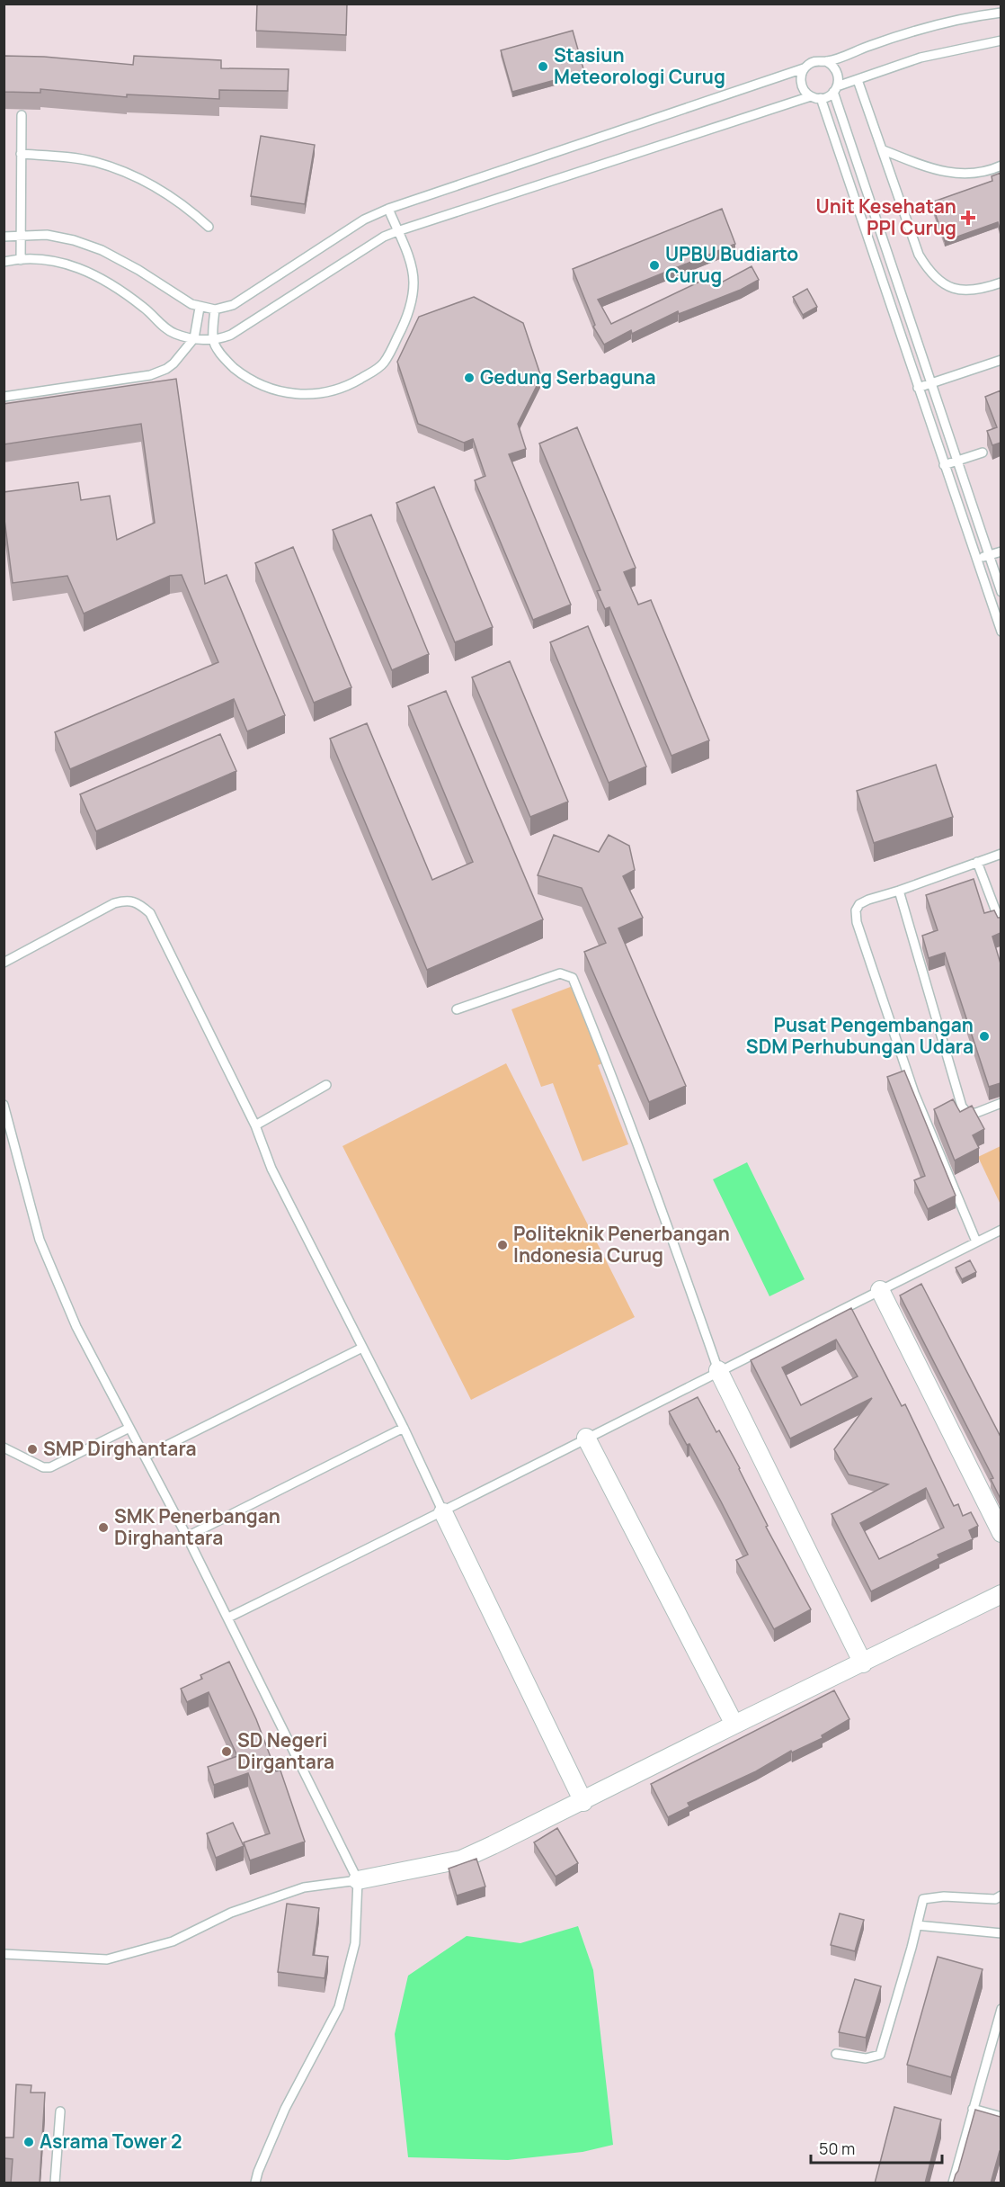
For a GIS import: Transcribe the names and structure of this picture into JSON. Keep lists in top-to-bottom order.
{
  "places": {
    "other": [
      "Stasiun Meteorologi Curug",
      "UPBU Budiarto Curug",
      "Gedung Serbaguna",
      "Pusat Pengembangan SDM Perhubungan Udara",
      "Politeknik Penerbangan Indonesia Curug",
      "SMP Dirghantara",
      "SMK Penerbangan Dirghantara",
      "SD Negeri Dirgantara",
      "Asrama Tower 2"
    ],
    "health": ["Unit Kesehatan PPI Curug"]
  },
  "scale_bar": "50 m"
}
